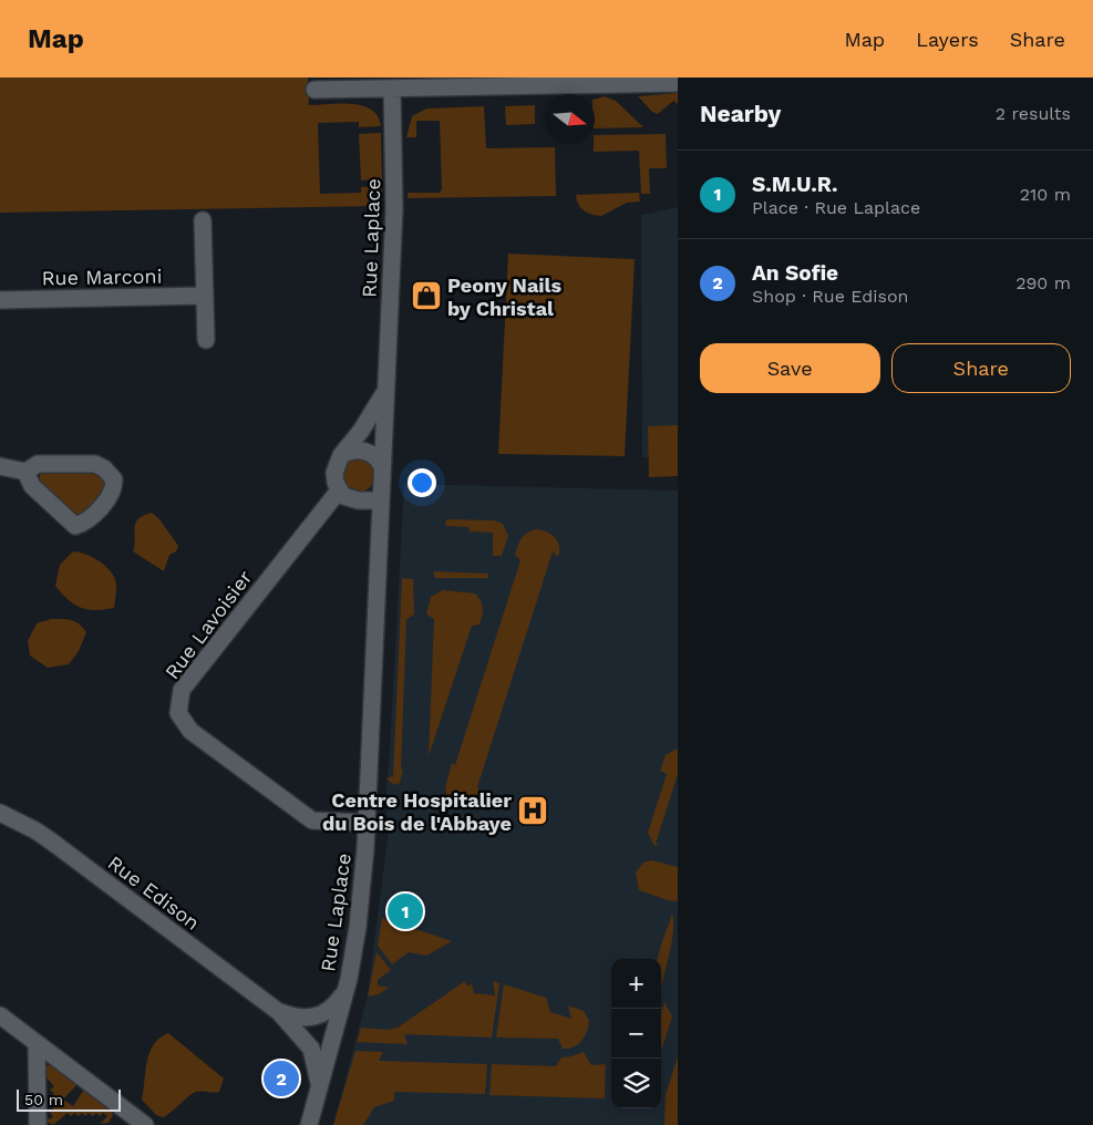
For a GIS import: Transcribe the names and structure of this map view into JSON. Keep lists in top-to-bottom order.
{
  "streets": {
    "street": [
      "Rue Laplace",
      "Rue Marconi",
      "Rue Lavoisier",
      "Rue Edison"
    ]
  },
  "crossings": [
    ["Rue Laplace", "Rue Lavoisier"],
    ["Rue Laplace", "Rue Edison"]
  ],
  "places": {
    "shop": ["Peony Nails by Christal"],
    "hospital": ["Centre Hospitalier du Bois de l'Abbaye"]
  },
  "scale_bar": "50 m",
  "north": "right",
  "page": {
    "header": "Map",
    "nav": ["Map", "Layers", "Share"],
    "heading": ["Nearby", "2 results"],
    "list": [
      {
        "mark": "1",
        "name": "S.M.U.R.",
        "note": "Place · Rue Laplace",
        "value": "210 m"
      },
      {
        "mark": "2",
        "name": "An Sofie",
        "note": "Shop · Rue Edison",
        "value": "290 m"
      }
    ],
    "buttons": ["Save", "Share"],
    "pins": ["1", "2"],
    "map_buttons": ["+", "−"],
    "scale": "50 m"
  }
}
